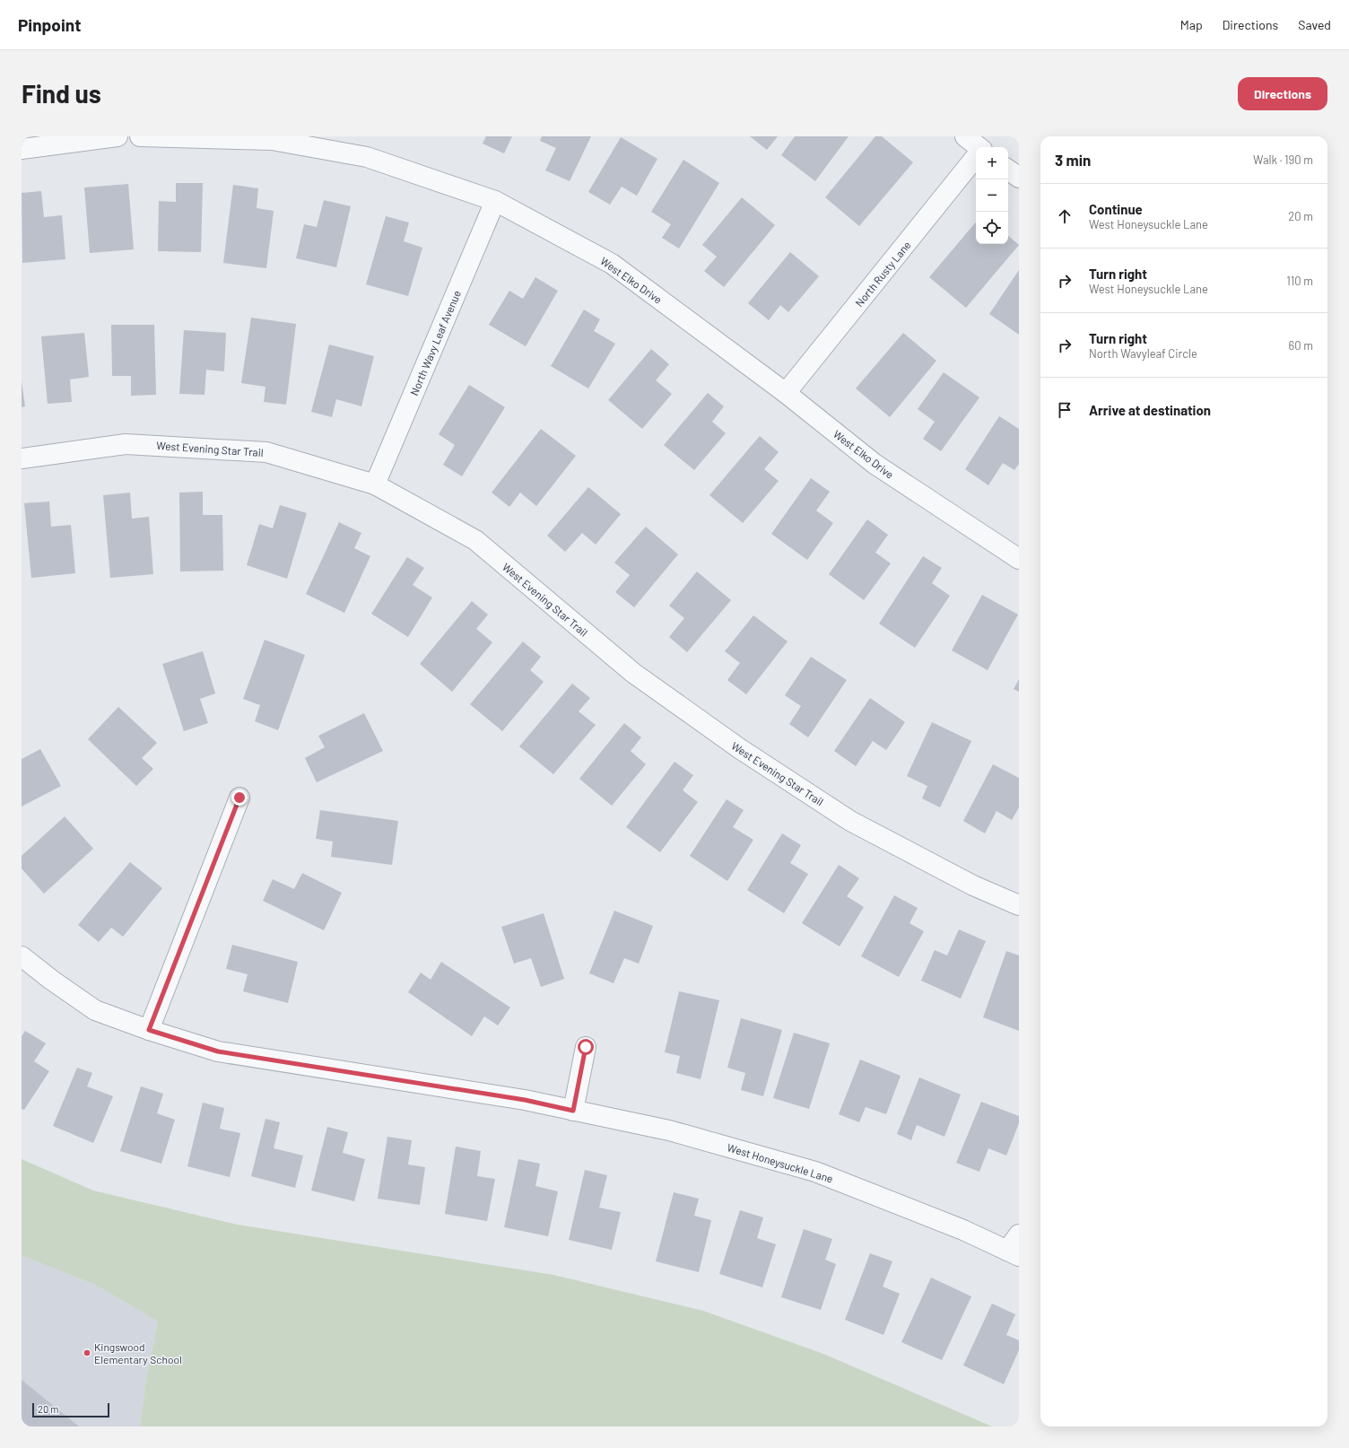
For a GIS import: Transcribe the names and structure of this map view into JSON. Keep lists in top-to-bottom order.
{
  "streets": {
    "street": [
      "North Rusty Lane",
      "West Elko Drive",
      "North Wavy Leaf Avenue",
      "West Evening Star Trail",
      "West Honeysuckle Lane"
    ]
  },
  "crossings": [
    ["North Rusty Lane", "West Elko Drive"],
    ["West Elko Drive", "North Wavy Leaf Avenue"],
    ["North Wavy Leaf Avenue", "West Evening Star Trail"]
  ],
  "places": ["Kingswood Elementary School"],
  "scale_bar": "20 m",
  "page": {
    "header": "Pinpoint",
    "nav": ["Map", "Directions", "Saved"],
    "buttons": "Directions",
    "title": "Find us",
    "heading": ["3 min", "Walk · 190 m"],
    "map_buttons": ["+", "−"],
    "list": [
      ["Continue", "West Honeysuckle Lane", "20 m"],
      ["Turn right", "West Honeysuckle Lane", "110 m"],
      ["Turn right", "North Wavyleaf Circle", "60 m"],
      "Arrive at destination"
    ],
    "scale": "20 m"
  }
}
